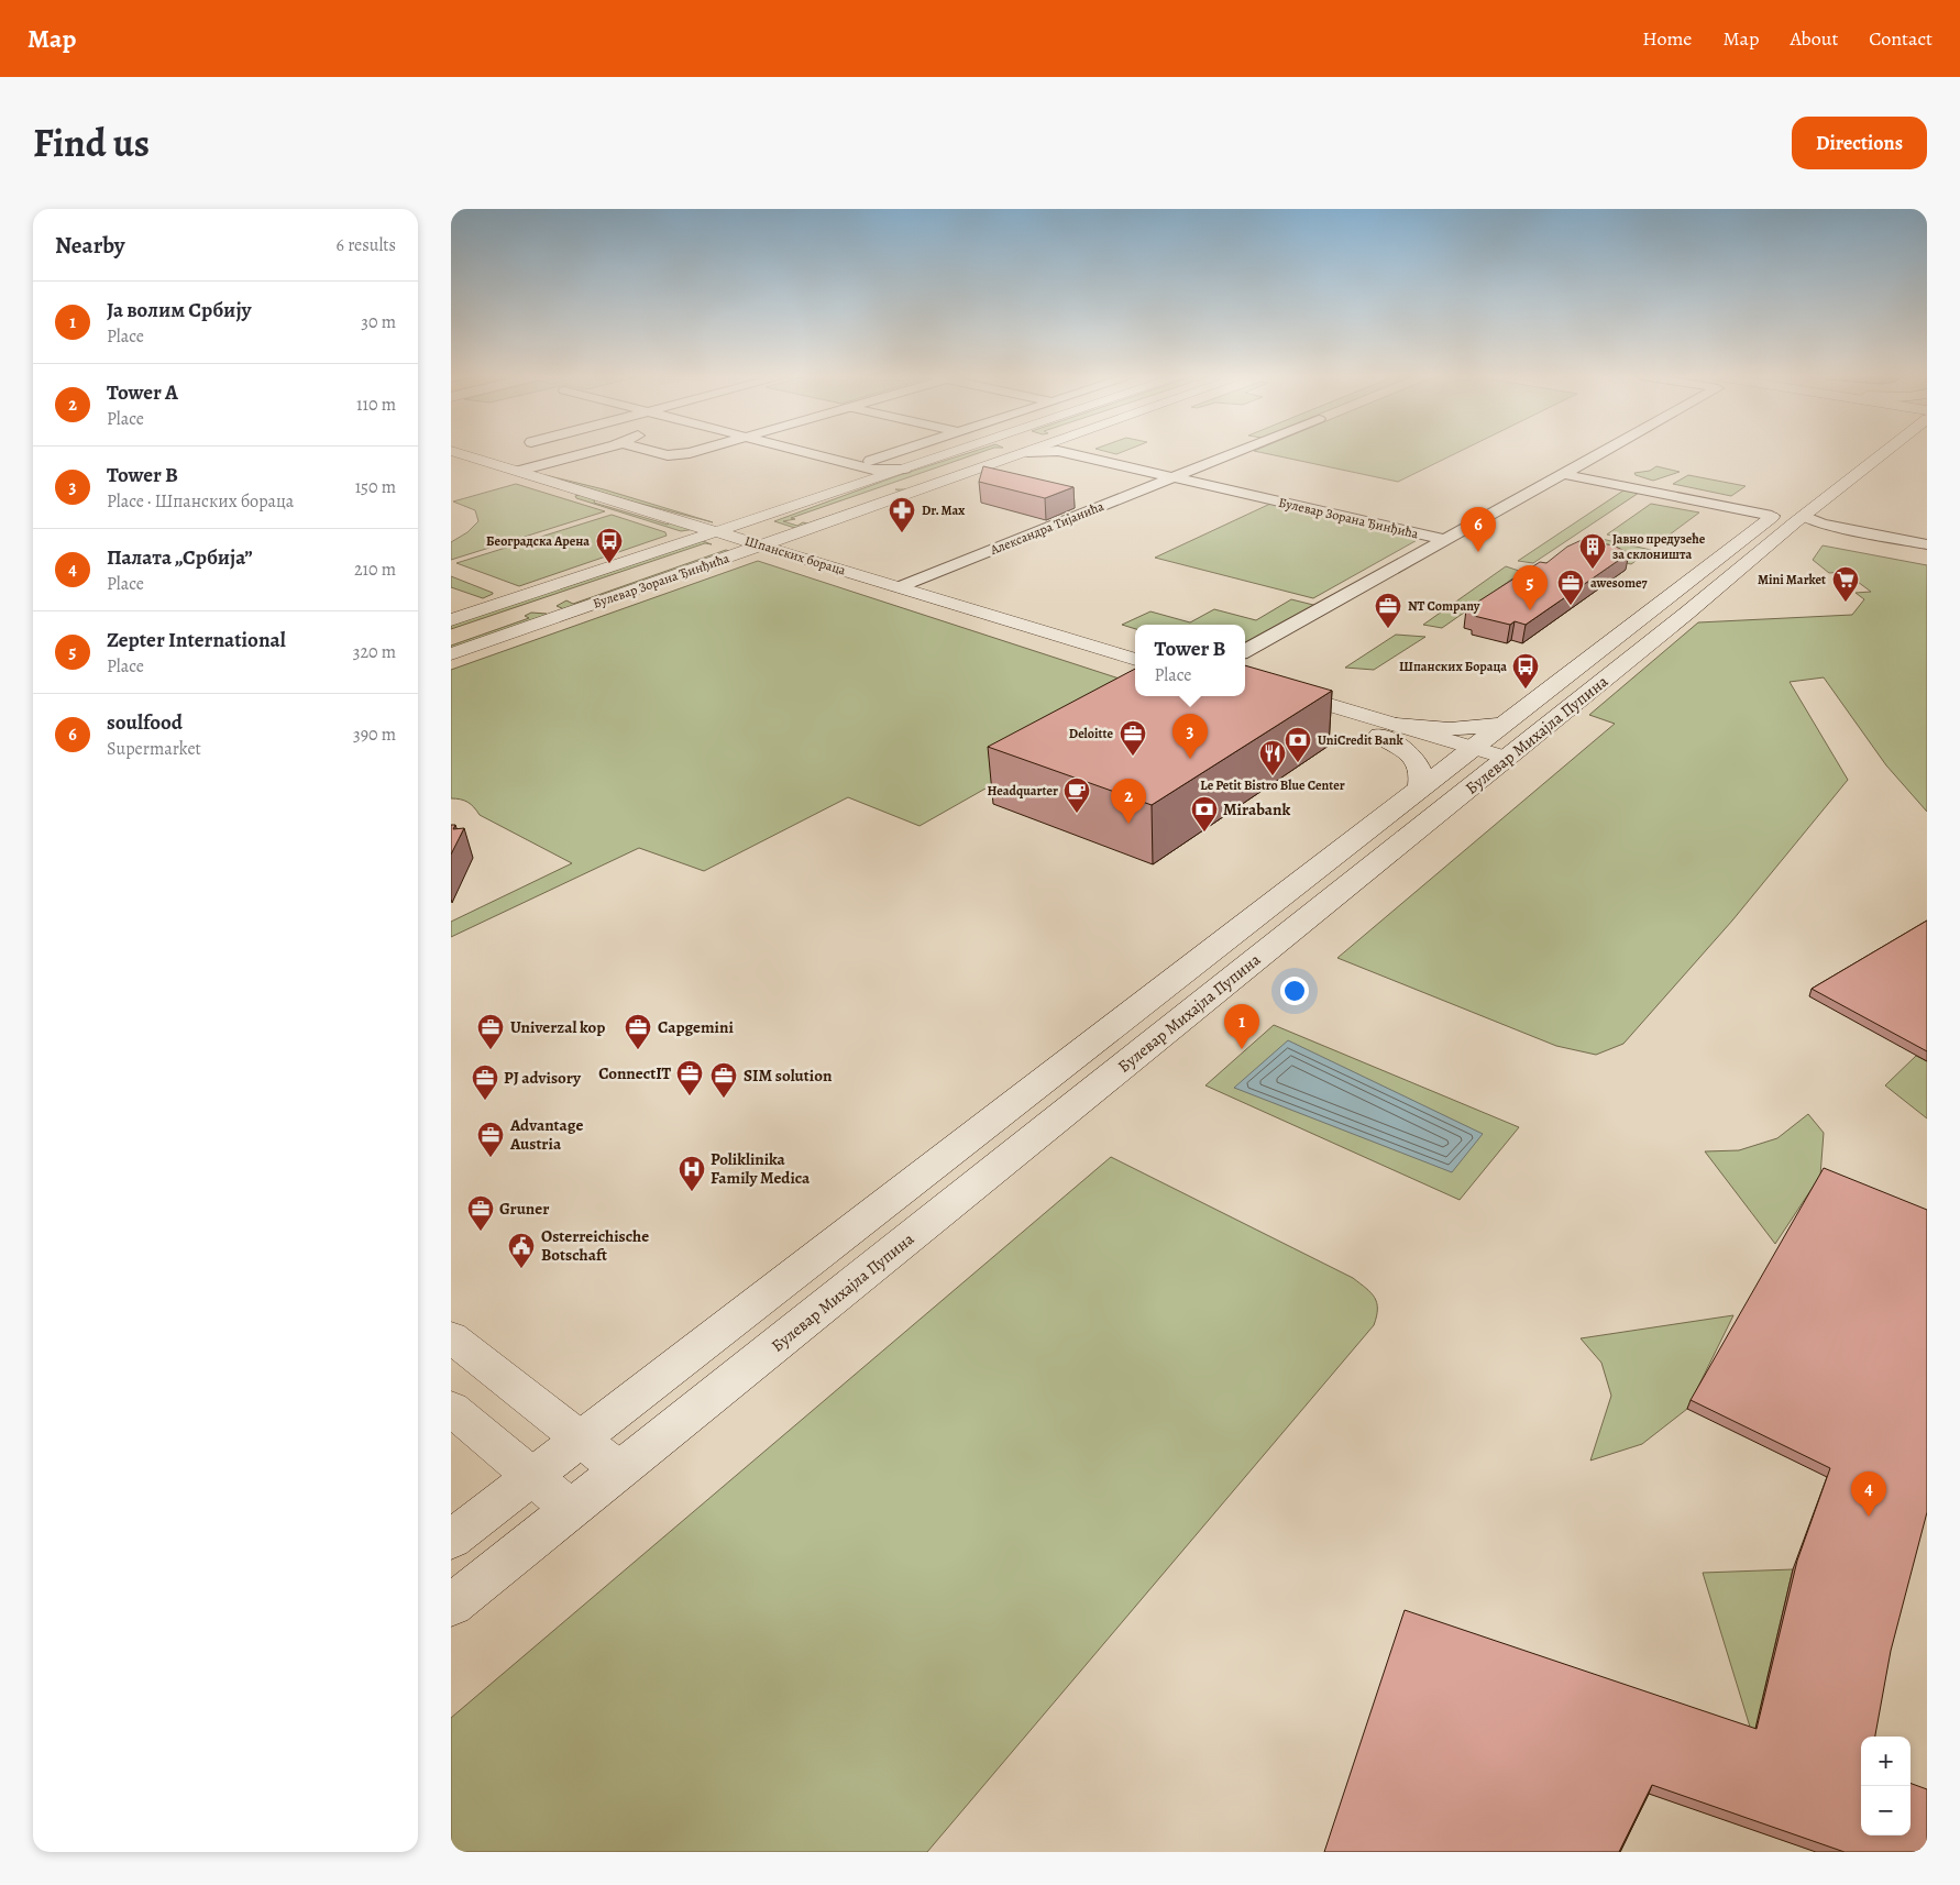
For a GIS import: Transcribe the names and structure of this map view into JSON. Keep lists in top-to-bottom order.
{
  "streets": {
    "street": [
      "Булевар Зорана Ђинђића",
      "Александра Тијанића",
      "Шпанских бораца",
      "Булевар Михајла Пупина"
    ]
  },
  "crossings": [
    ["Булевар Зорана Ђинђића", "Александра Тијанића"],
    ["Булевар Зорана Ђинђића", "Шпанских бораца"],
    ["Александра Тијанића", "Шпанских бораца"]
  ],
  "places": {
    "pharmacy": ["Dr. Max"],
    "bus stop": ["Београдска Арена", "Шпанских Бораца"],
    "building": ["Јавно предузеће за склоништа"],
    "supermarket": ["Mini Market"],
    "office": [
      "awesome7",
      "NT Company",
      "Deloitte",
      "Univerzal kop",
      "Capgemini",
      "ConnectIT",
      "SIM solution",
      "PJ advisory",
      "Advantage Austria",
      "Gruner"
    ],
    "bank": ["UniCredit Bank", "Mirabank"],
    "restaurant": ["Le Petit Bistro Blue Center"],
    "cafe": ["Headquarter"],
    "hospital": ["Poliklinika Family Medica"],
    "public building": ["Osterreichische Botschaft"]
  },
  "page": {
    "header": "Map",
    "nav": [
      "Home",
      "Map",
      "About",
      "Contact"
    ],
    "title": "Find us",
    "buttons": "Directions",
    "heading": ["Nearby", "6 results"],
    "list": [
      {
        "mark": "1",
        "name": "Ја волим Србију",
        "note": "Place",
        "value": "30 m"
      },
      {
        "mark": "2",
        "name": "Tower A",
        "note": "Place",
        "value": "110 m"
      },
      {
        "mark": "3",
        "name": "Tower B",
        "note": "Place · Шпанских бораца",
        "value": "150 m"
      },
      {
        "mark": "4",
        "name": "Палата „Србија”",
        "note": "Place",
        "value": "210 m"
      },
      {
        "mark": "5",
        "name": "Zepter International",
        "note": "Place",
        "value": "320 m"
      },
      {
        "mark": "6",
        "name": "soulfood",
        "note": "Supermarket",
        "value": "390 m"
      }
    ],
    "pins": [
      "6",
      "5",
      "3",
      "2",
      "1",
      "4"
    ],
    "popup": ["Tower B", "Place"],
    "map_buttons": ["+", "−"]
  }
}
